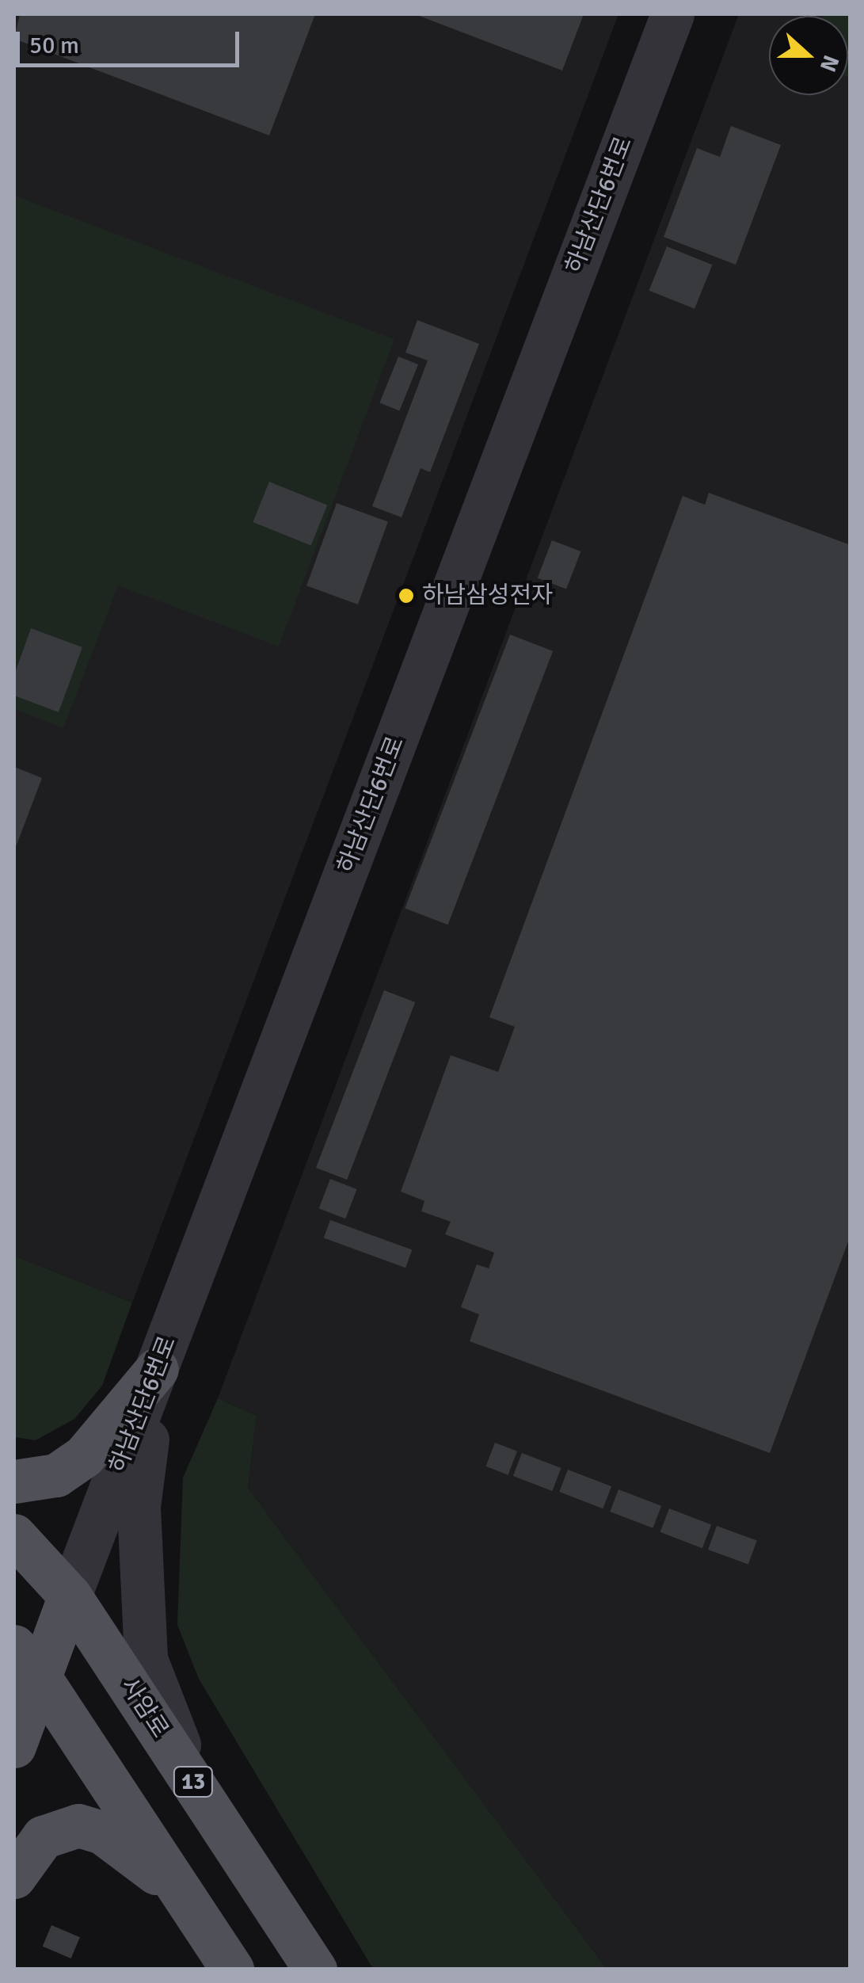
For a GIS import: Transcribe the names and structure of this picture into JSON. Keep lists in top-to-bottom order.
{
  "streets": {
    "main road": ["사암로", "13"],
    "street": ["하남산단6번로"]
  },
  "crossings": [
    ["하남산단6번로", "사암로"]
  ],
  "places": ["하남삼성전자"],
  "scale_bar": "50 m",
  "north": "right"
}
